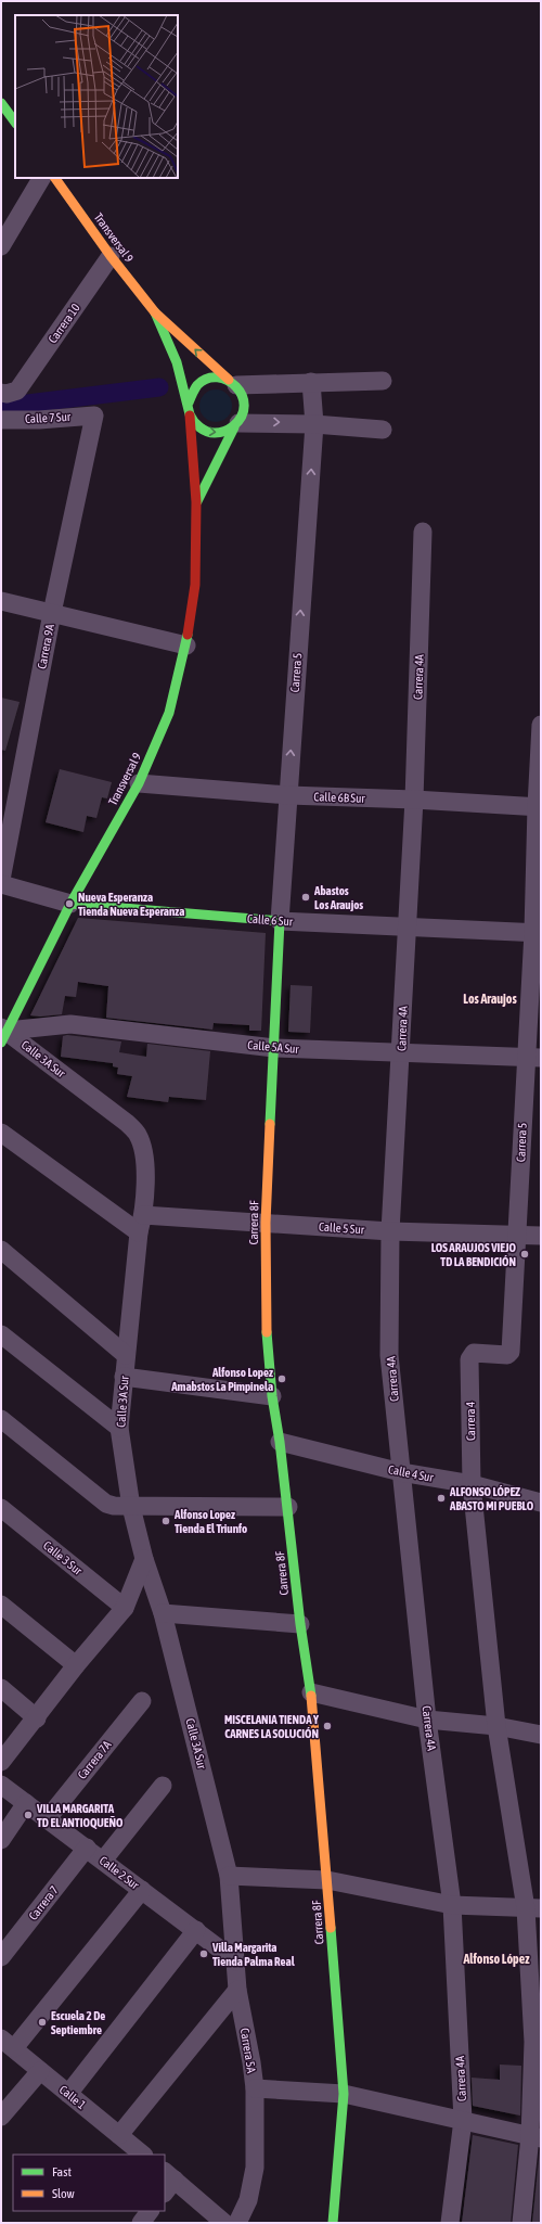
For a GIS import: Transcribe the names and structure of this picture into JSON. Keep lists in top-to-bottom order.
{
  "streets": {
    "street": [
      "Transversal 9",
      "Carrera 10",
      "Calle 7 Sur",
      "Carrera 9A",
      "Carrera 5",
      "Carrera 4A",
      "Calle 6B Sur",
      "Calle 6 Sur",
      "Calle 5A Sur",
      "Calle 3A Sur",
      "Carrera 8F",
      "Calle 5 Sur",
      "Carrera 4",
      "Calle 4 Sur",
      "Calle 3 Sur",
      "Carrera 7A",
      "Calle 2 Sur",
      "Carrera 7",
      "Carrera 5A",
      "Calle 1"
    ]
  },
  "crossings": [
    ["Transversal 9", "Carrera 10"],
    ["Transversal 9", "Calle 6B Sur"],
    ["Transversal 9", "Calle 6 Sur"],
    ["Transversal 9", "Calle 5A Sur"],
    ["Transversal 9", "Calle 3A Sur"],
    ["Carrera 10", "Calle 7 Sur"],
    ["Calle 7 Sur", "Carrera 9A"],
    ["Carrera 5", "Calle 6B Sur"],
    ["Carrera 5", "Calle 6 Sur"],
    ["Carrera 5", "Calle 5A Sur"],
    ["Carrera 5", "Carrera 8F"],
    ["Carrera 5", "Calle 5 Sur"],
    ["Carrera 5", "Carrera 4"],
    ["Carrera 4A", "Calle 6B Sur"],
    ["Carrera 4A", "Calle 6 Sur"],
    ["Carrera 4A", "Calle 5A Sur"],
    ["Carrera 4A", "Calle 5 Sur"],
    ["Carrera 4A", "Calle 4 Sur"],
    ["Calle 6 Sur", "Carrera 8F"],
    ["Calle 5A Sur", "Calle 3A Sur"],
    ["Calle 5A Sur", "Carrera 8F"],
    ["Calle 3A Sur", "Calle 5 Sur"],
    ["Calle 3A Sur", "Carrera 5A"],
    ["Carrera 8F", "Calle 5 Sur"],
    ["Carrera 8F", "Calle 4 Sur"],
    ["Carrera 4", "Calle 4 Sur"],
    ["Carrera 7A", "Calle 2 Sur"],
    ["Calle 2 Sur", "Carrera 7"],
    ["Calle 2 Sur", "Carrera 5A"]
  ],
  "one_way": ["Carrera 5"],
  "districts": ["Los Araujos", "Alfonso López"],
  "places": [
    "Abastos Los Araujos",
    "Nueva Esperanza Tienda Nueva Esperanza",
    "LOS ARAUJOS VIEJO TD LA BENDICIÓN",
    "Alfonso Lopez Amabstos La Pimpinela",
    "ALFONSO LÓPEZ ABASTO MI PUEBLO",
    "Alfonso Lopez Tienda El Triunfo",
    "MISCELANIA TIENDA Y CARNES LA SOLUCIÓN",
    "VILLA MARGARITA TD EL ANTIOQUEÑO",
    "Villa Margarita Tienda Palma Real",
    "Escuela 2 De Septiembre"
  ],
  "legend": ["Fast", "Slow"]
}
